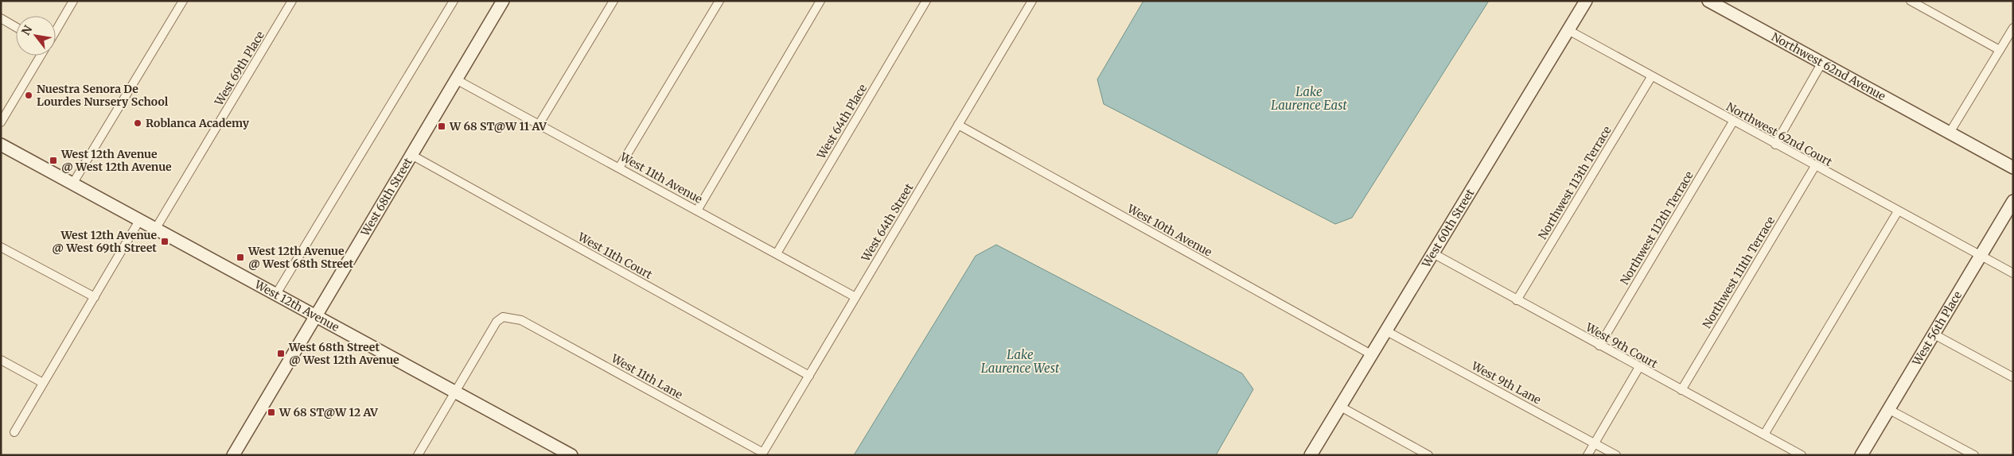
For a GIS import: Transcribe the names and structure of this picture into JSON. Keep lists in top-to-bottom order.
{
  "streets": {
    "main road": [
      "Northwest 62nd Avenue",
      "West 68th Street",
      "West 60th Street",
      "West 12th Avenue",
      "West 56th Place"
    ],
    "street": [
      "West 69th Place",
      "West 64th Place",
      "Northwest 62nd Court",
      "West 11th Avenue",
      "Northwest 113th Terrace",
      "West 64th Street",
      "Northwest 112th Terrace",
      "West 10th Avenue",
      "West 11th Court",
      "Northwest 111th Terrace",
      "West 9th Court",
      "West 11th Lane",
      "West 9th Lane"
    ]
  },
  "crossings": [
    ["West 69th Place", "West 12th Avenue"],
    ["West 64th Place", "West 11th Avenue"],
    ["Northwest 62nd Court", "Northwest 113th Terrace"],
    ["Northwest 62nd Court", "West 60th Street"],
    ["Northwest 62nd Court", "Northwest 112th Terrace"],
    ["Northwest 62nd Court", "Northwest 111th Terrace"],
    ["Northwest 62nd Court", "West 56th Place"],
    ["West 11th Avenue", "West 68th Street"],
    ["West 11th Avenue", "West 64th Street"],
    ["Northwest 113th Terrace", "West 9th Court"],
    ["West 68th Street", "West 11th Court"],
    ["West 68th Street", "West 12th Avenue"],
    ["West 64th Street", "West 10th Avenue"],
    ["West 64th Street", "West 11th Court"],
    ["West 64th Street", "West 11th Lane"],
    ["West 60th Street", "West 10th Avenue"],
    ["West 60th Street", "West 9th Court"],
    ["West 60th Street", "West 9th Lane"],
    ["Northwest 112th Terrace", "West 9th Court"],
    ["Northwest 111th Terrace", "West 9th Court"],
    ["West 12th Avenue", "West 11th Lane"]
  ],
  "water": ["Lake Laurence East", "Lake Laurence West"],
  "places": {
    "other": ["Nuestra Senora De Lourdes Nursery School", "Roblanca Academy"],
    "transit": [
      "W 68 ST@W 11 AV",
      "West 12th Avenue @ West 12th Avenue",
      "West 12th Avenue @ West 69th Street",
      "West 12th Avenue @ West 68th Street",
      "West 68th Street @ West 12th Avenue",
      "W 68 ST@W 12 AV"
    ]
  },
  "north": "top left"
}
